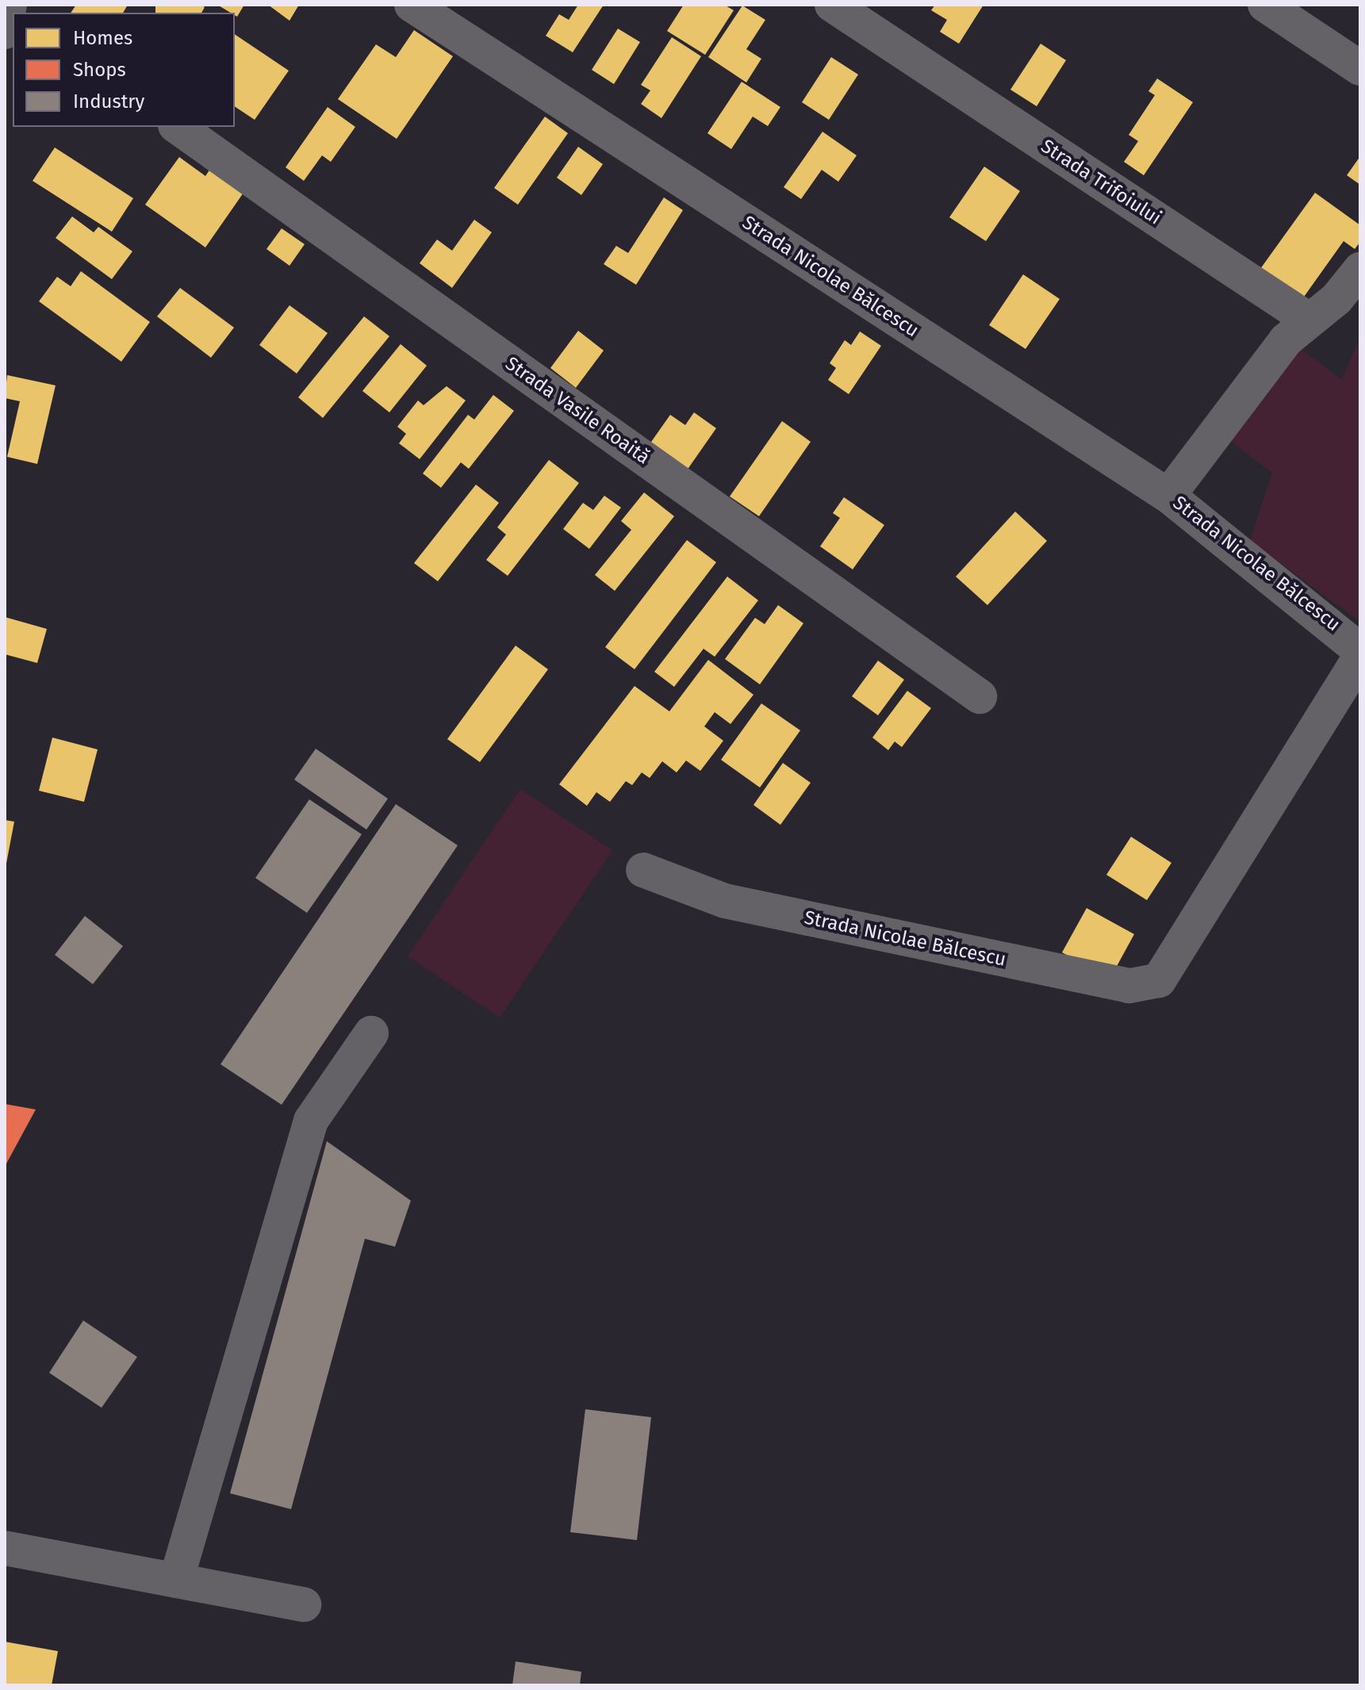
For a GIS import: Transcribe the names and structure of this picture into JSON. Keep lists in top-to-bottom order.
{
  "streets": {
    "street": ["Strada Trifoiului", "Strada Nicolae Bălcescu", "Strada Vasile Roaită"]
  },
  "legend": ["Homes", "Shops", "Industry"]
}
